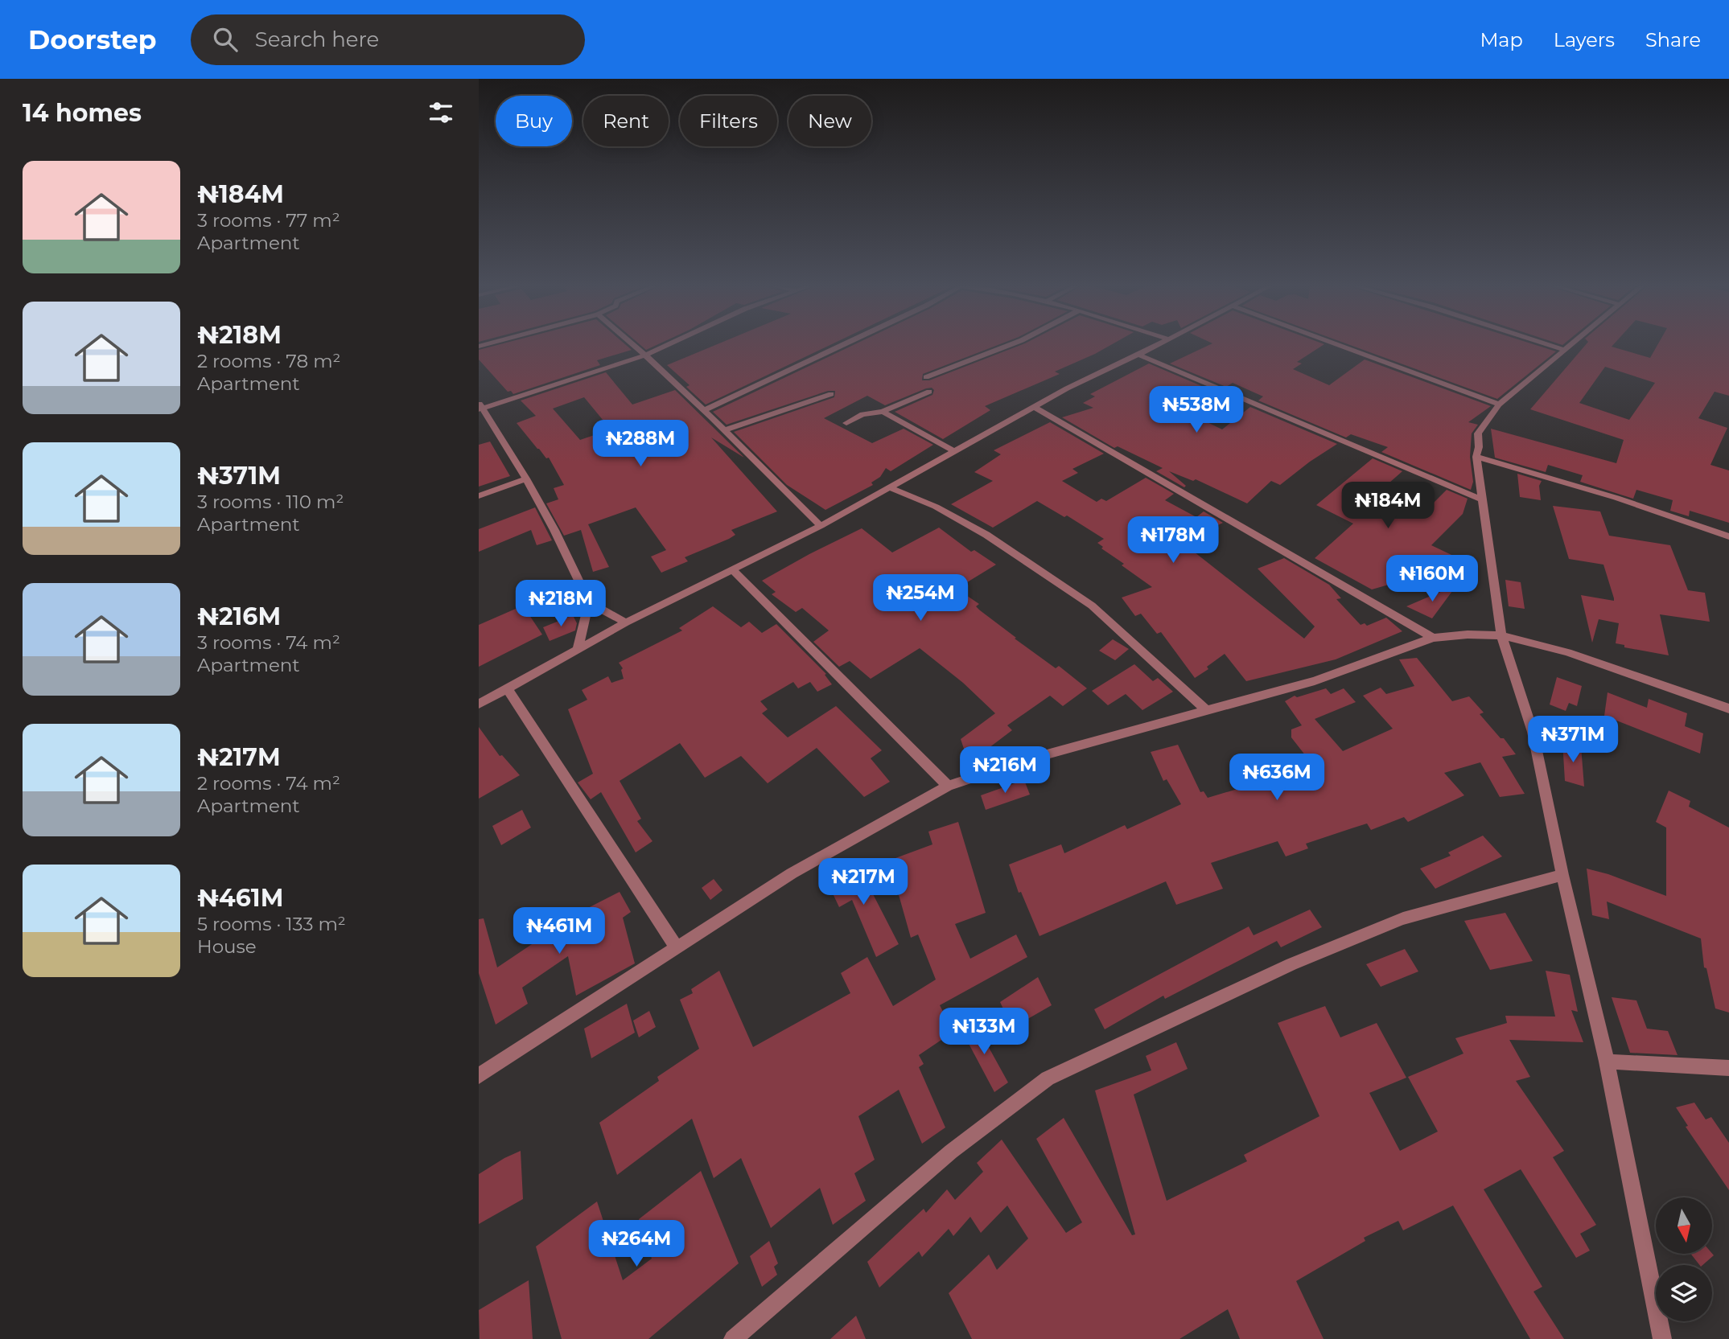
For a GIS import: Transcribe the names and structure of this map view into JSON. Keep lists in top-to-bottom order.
{
  "north": "bottom",
  "page": {
    "header": "Doorstep",
    "search": "Search here",
    "nav": ["Map", "Layers", "Share"],
    "heading": "14 homes",
    "chip": [
      "Buy",
      "Rent",
      "Filters",
      "New"
    ],
    "list": [
      {
        "name": "₦184M",
        "note": "3 rooms · 77 m² · Apartment"
      },
      {
        "name": "₦218M",
        "note": "2 rooms · 78 m² · Apartment"
      },
      {
        "name": "₦371M",
        "note": "3 rooms · 110 m² · Apartment"
      },
      {
        "name": "₦216M",
        "note": "3 rooms · 74 m² · Apartment"
      },
      {
        "name": "₦217M",
        "note": "2 rooms · 74 m² · Apartment"
      },
      {
        "name": "₦461M",
        "note": "5 rooms · 133 m² · House"
      }
    ],
    "price": [
      "₦538M",
      "₦288M",
      "₦184M",
      "₦178M",
      "₦160M",
      "₦254M",
      "₦218M",
      "₦371M",
      "₦216M",
      "₦636M",
      "₦217M",
      "₦461M",
      "₦133M",
      "₦264M"
    ]
  }
}
